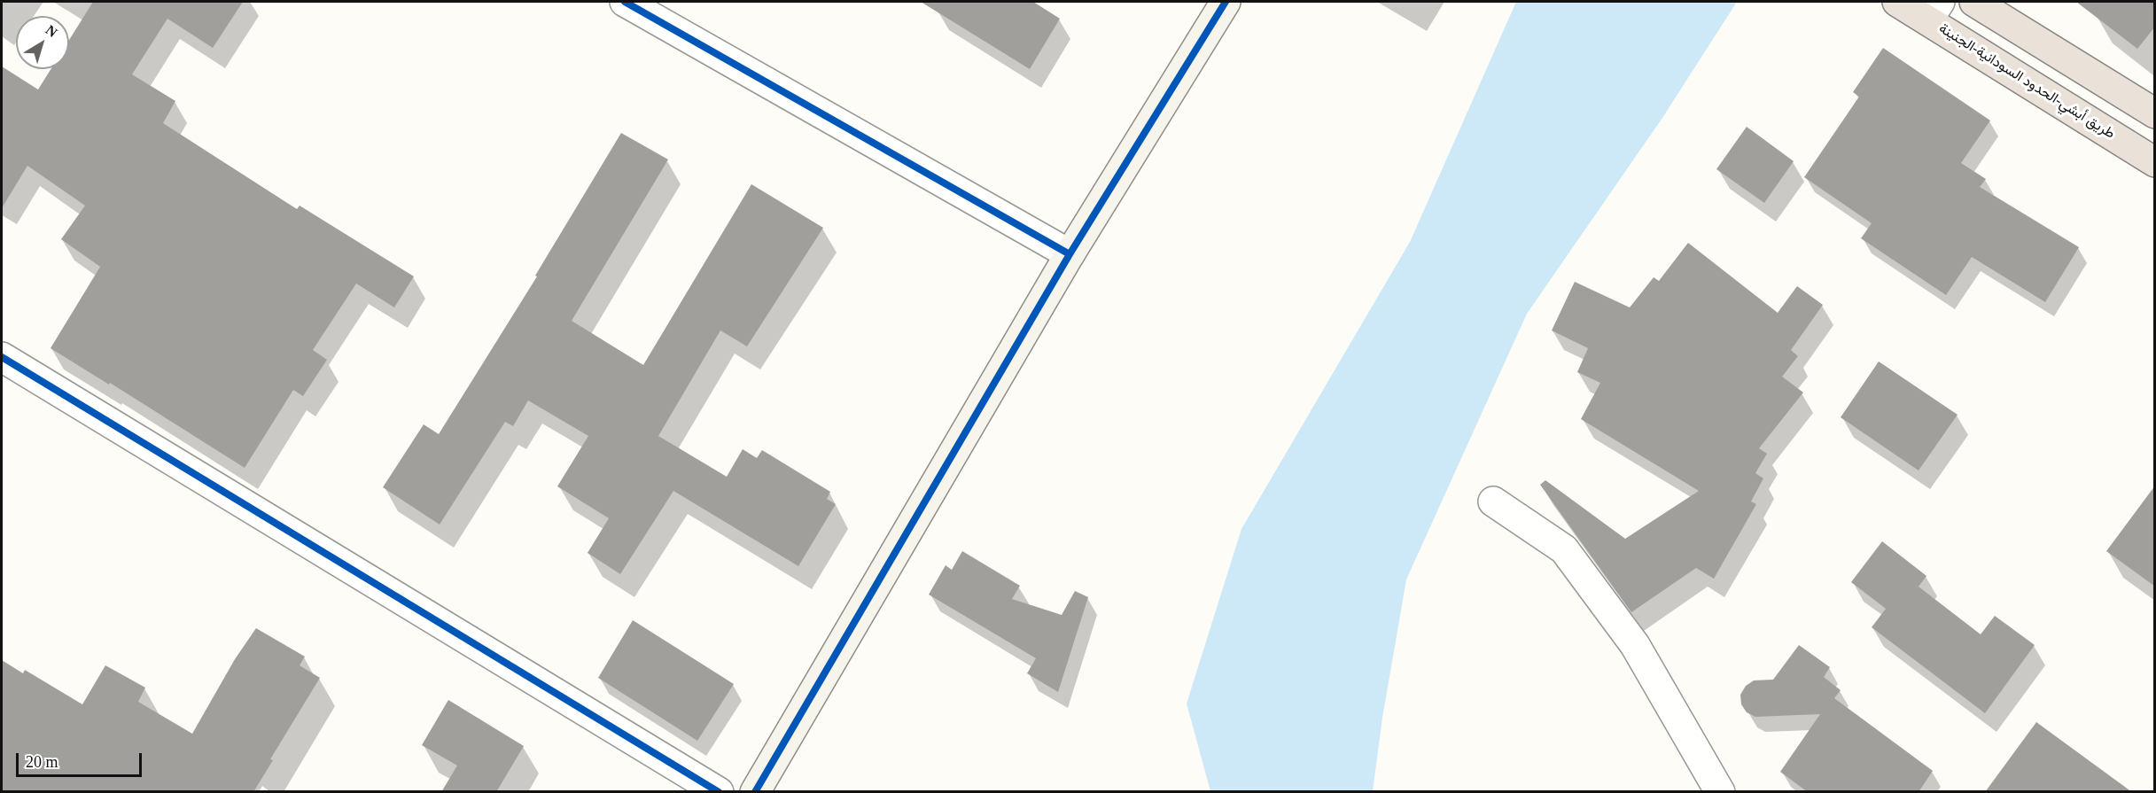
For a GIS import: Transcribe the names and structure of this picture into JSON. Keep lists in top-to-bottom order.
{
  "streets": {
    "highway": ["طريق أبشي-الحدود السودانية-الجنينة"]
  },
  "scale_bar": "20 m",
  "north": "top right"
}
